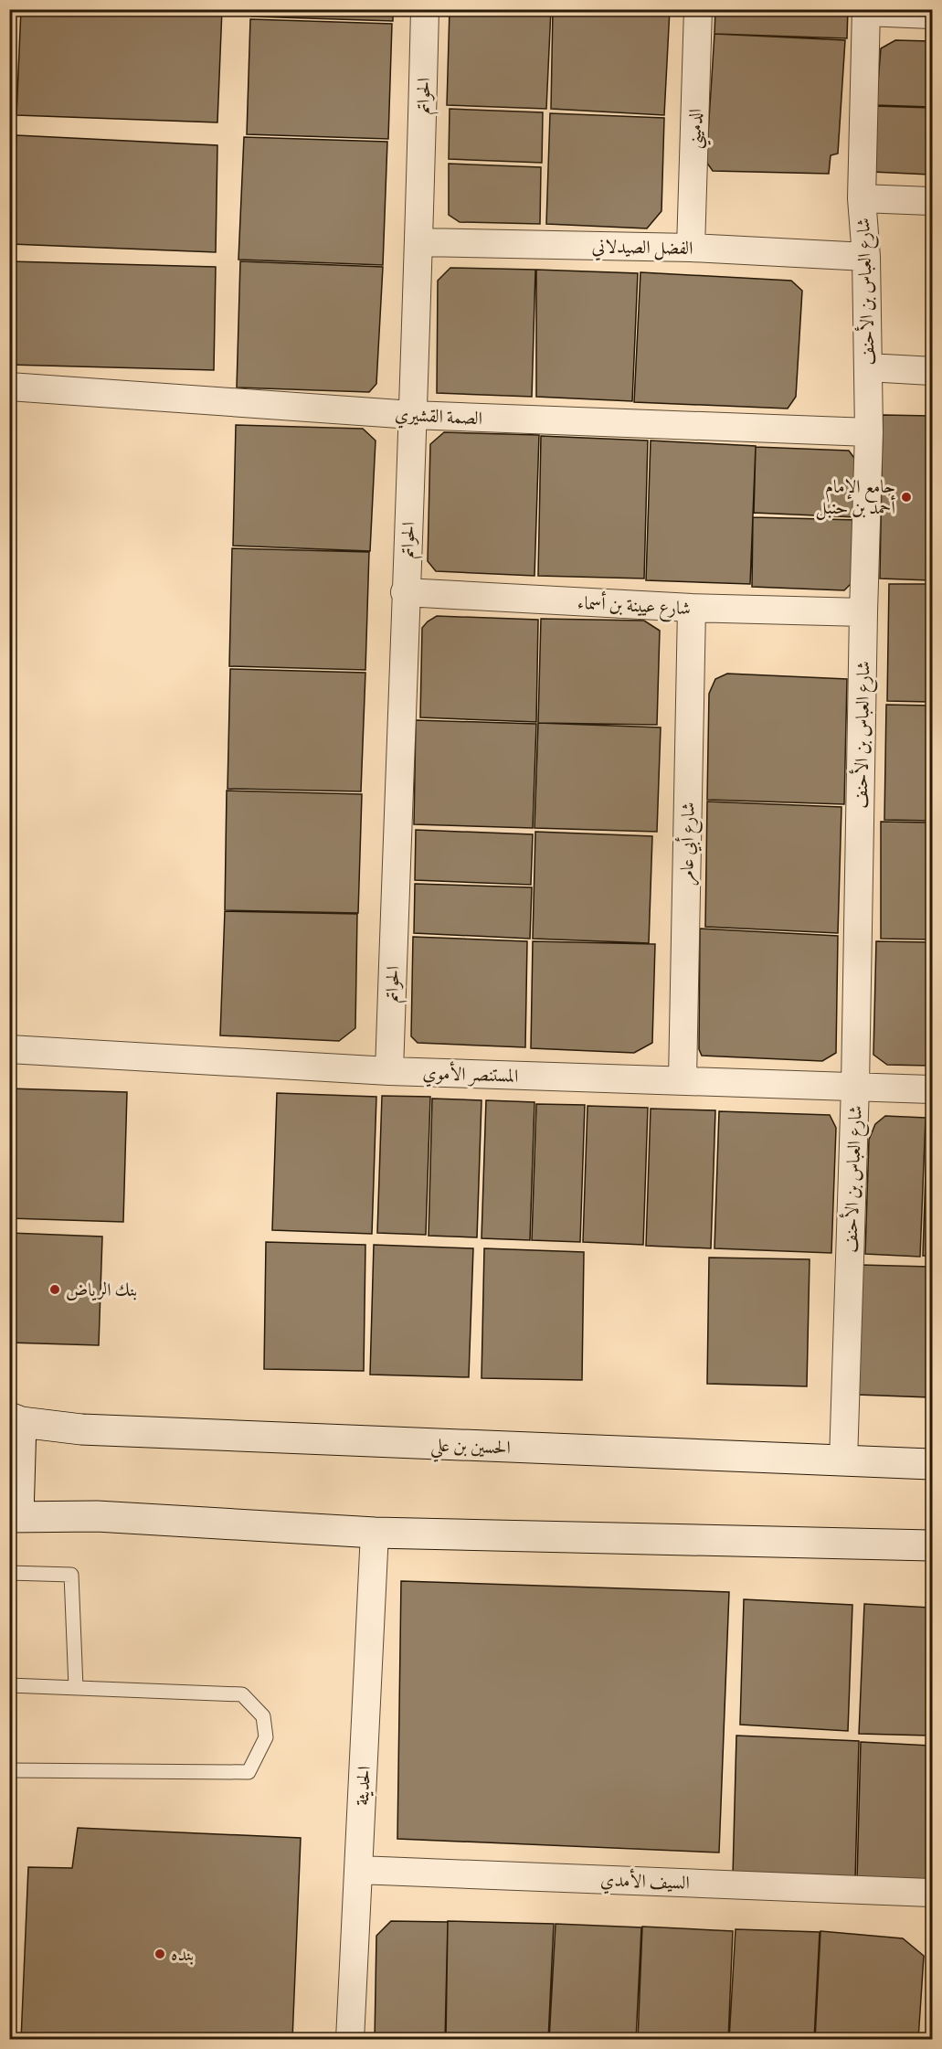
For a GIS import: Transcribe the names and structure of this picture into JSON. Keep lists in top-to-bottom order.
{
  "streets": {
    "street": [
      "الحواتم",
      "الدميني",
      "الفضل الصيدلاني",
      "شارع العباس بن الأحنف",
      "الصمة القشيري",
      "شارع عيينة بن أسماء",
      "شارع أبي عامر",
      "المستنصر الأموي",
      "الحسين بن علي",
      "الحديثة",
      "السيف الأمدي"
    ]
  },
  "crossings": [
    ["الحواتم", "الفضل الصيدلاني"],
    ["الحواتم", "الصمة القشيري"],
    ["الحواتم", "شارع عيينة بن أسماء"],
    ["الحواتم", "المستنصر الأموي"],
    ["الدميني", "الفضل الصيدلاني"],
    ["الفضل الصيدلاني", "شارع العباس بن الأحنف"],
    ["شارع العباس بن الأحنف", "الصمة القشيري"],
    ["شارع العباس بن الأحنف", "شارع عيينة بن أسماء"],
    ["شارع العباس بن الأحنف", "المستنصر الأموي"],
    ["شارع العباس بن الأحنف", "الحسين بن علي"],
    ["شارع عيينة بن أسماء", "شارع أبي عامر"],
    ["شارع أبي عامر", "المستنصر الأموي"],
    ["الحديثة", "السيف الأمدي"]
  ],
  "places": ["جامع الإمام أحمد بن حنبل", "بنك الرياض", "بنده"]
}
